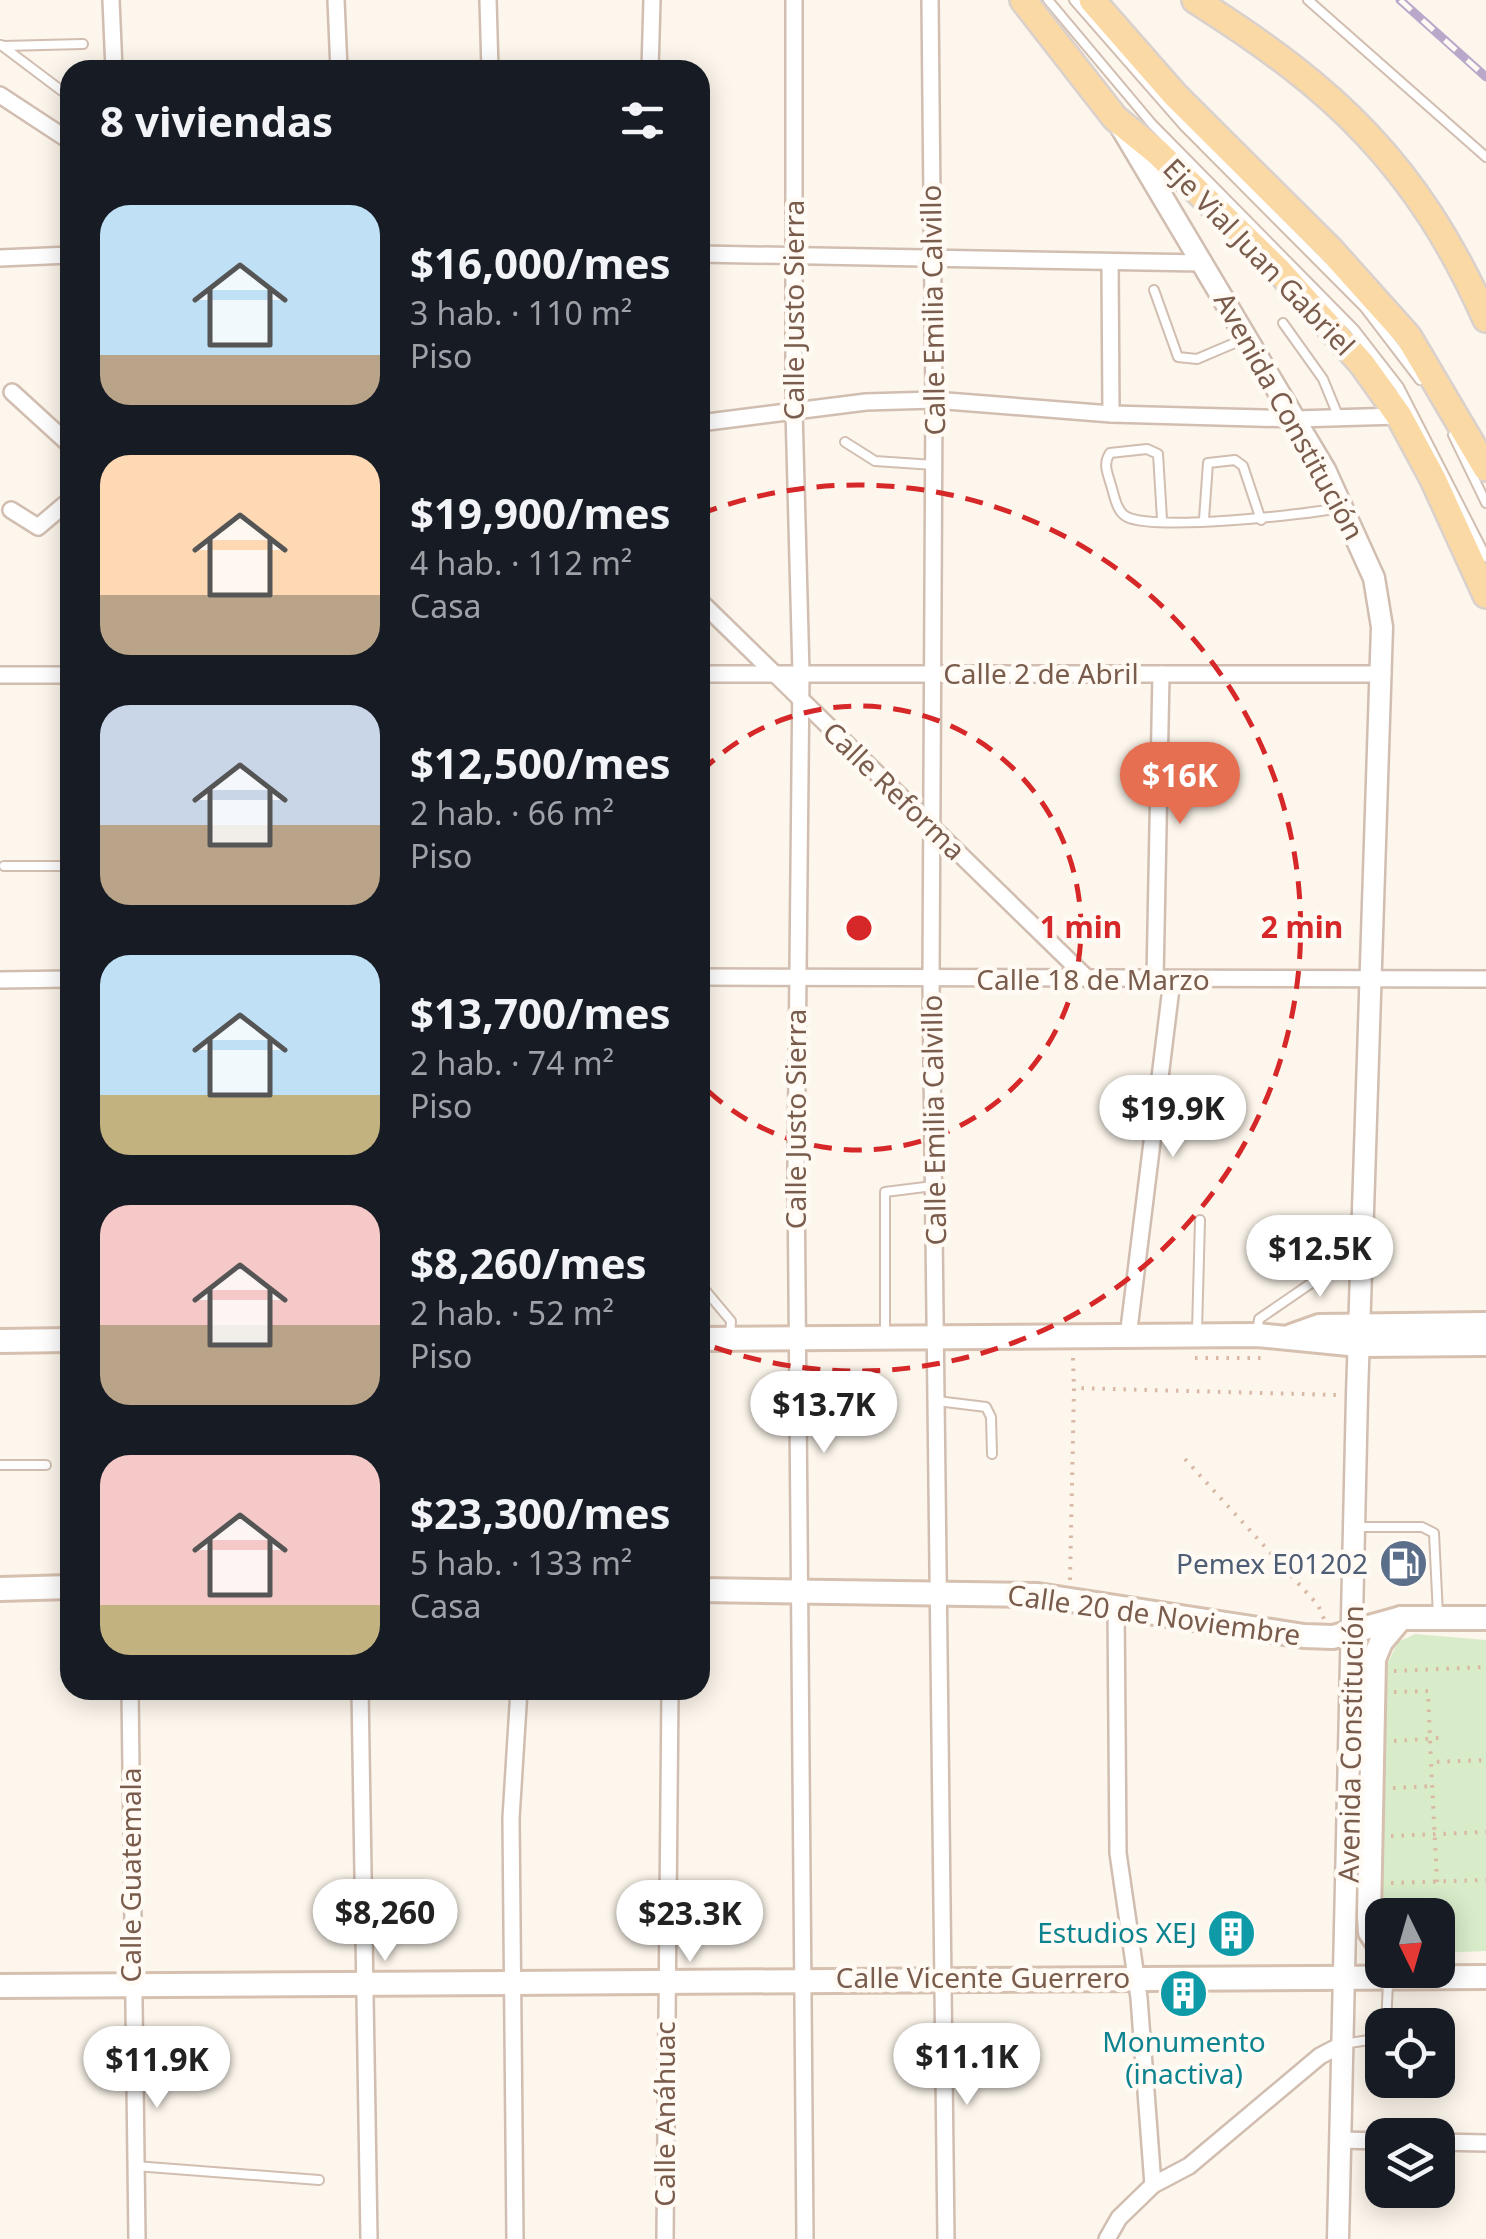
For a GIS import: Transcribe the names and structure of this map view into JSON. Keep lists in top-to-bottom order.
{
  "streets": {
    "main road": ["Eje Vial Juan Gabriel", "Calle 20 de Noviembre", "Calle Vicente Guerrero"],
    "street": [
      "Calle Justo Sierra",
      "Calle Emilia Calvillo",
      "Avenida Constitución",
      "Calle 2 de Abril",
      "Calle Reforma",
      "Calle 18 de Marzo",
      "Calle Guatemala",
      "Calle Anáhuac"
    ]
  },
  "crossings": [
    ["Eje Vial Juan Gabriel", "Avenida Constitución"],
    ["Calle Justo Sierra", "Calle 2 de Abril"],
    ["Calle Justo Sierra", "Calle Reforma"],
    ["Calle Justo Sierra", "Calle 18 de Marzo"],
    ["Calle Justo Sierra", "Calle 20 de Noviembre"],
    ["Calle Justo Sierra", "Calle Vicente Guerrero"],
    ["Calle Emilia Calvillo", "Calle 2 de Abril"],
    ["Calle Emilia Calvillo", "Calle Reforma"],
    ["Calle Emilia Calvillo", "Calle 18 de Marzo"],
    ["Calle Emilia Calvillo", "Calle 20 de Noviembre"],
    ["Calle Emilia Calvillo", "Calle Vicente Guerrero"],
    ["Avenida Constitución", "Calle 2 de Abril"],
    ["Avenida Constitución", "Calle 18 de Marzo"],
    ["Avenida Constitución", "Calle 20 de Noviembre"],
    ["Avenida Constitución", "Calle Vicente Guerrero"],
    ["Calle 2 de Abril", "Calle Reforma"],
    ["Calle Reforma", "Calle 18 de Marzo"],
    ["Calle Guatemala", "Calle Vicente Guerrero"],
    ["Calle Vicente Guerrero", "Calle Anáhuac"]
  ],
  "places": {
    "fuel station": ["Pemex E01202"],
    "building": ["Estudios XEJ", "Monumento (inactiva)"]
  },
  "north": "bottom",
  "page": {
    "heading": "8 viviendas",
    "list": [
      {
        "name": "$16,000/mes",
        "note": "3 hab. · 110 m² · Piso"
      },
      {
        "name": "$19,900/mes",
        "note": "4 hab. · 112 m² · Casa"
      },
      {
        "name": "$12,500/mes",
        "note": "2 hab. · 66 m² · Piso"
      },
      {
        "name": "$13,700/mes",
        "note": "2 hab. · 74 m² · Piso"
      },
      {
        "name": "$8,260/mes",
        "note": "2 hab. · 52 m² · Piso"
      },
      {
        "name": "$23,300/mes",
        "note": "5 hab. · 133 m² · Casa"
      }
    ],
    "price": [
      "$16K",
      "$19.9K",
      "$12.5K",
      "$13.7K",
      "$8,260",
      "$23.3K",
      "$11.1K",
      "$11.9K"
    ]
  },
  "rings": ["1 min", "2 min"]
}
